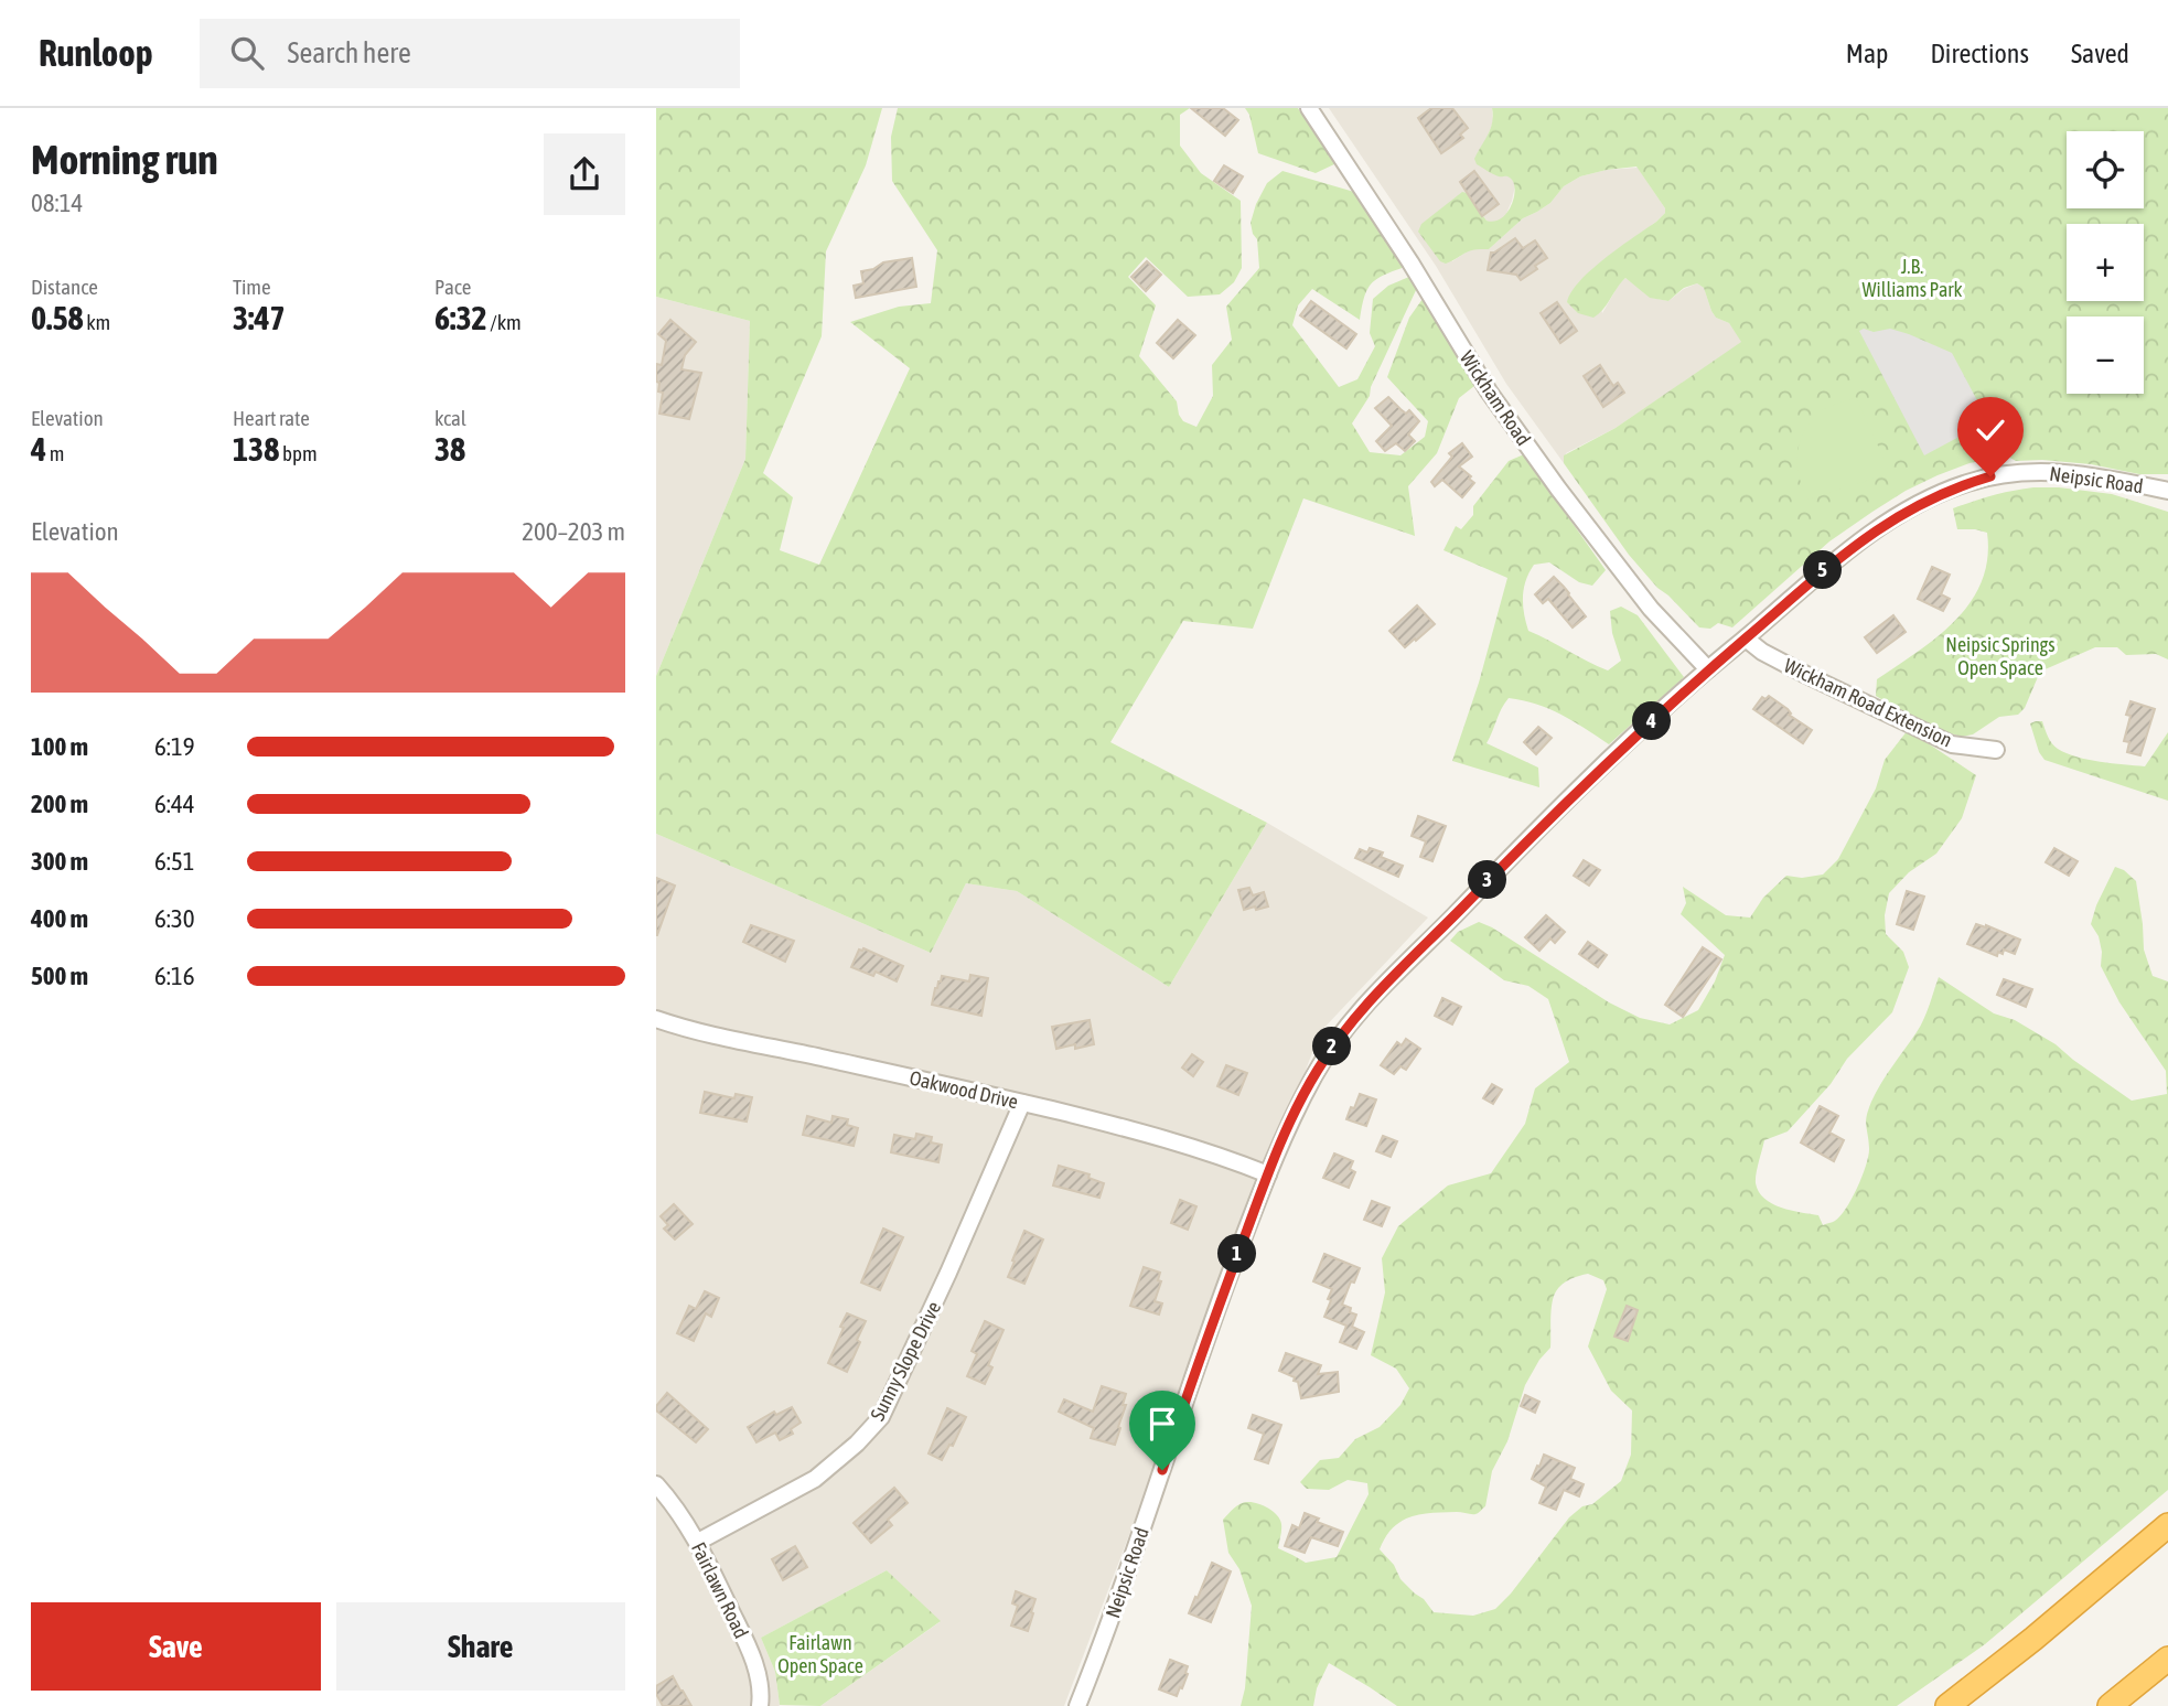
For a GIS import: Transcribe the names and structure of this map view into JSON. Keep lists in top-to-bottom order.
{
  "streets": {
    "street": [
      "Wickham Road",
      "Neipsic Road",
      "Wickham Road Extension",
      "Oakwood Drive",
      "Sunny Slope Drive",
      "Fairlawn Road"
    ]
  },
  "crossings": [
    ["Wickham Road", "Neipsic Road"],
    ["Neipsic Road", "Wickham Road Extension"],
    ["Neipsic Road", "Oakwood Drive"],
    ["Oakwood Drive", "Sunny Slope Drive"],
    ["Sunny Slope Drive", "Fairlawn Road"]
  ],
  "parks": ["J.B. Williams Park", "Neipsic Springs Open Space", "Fairlawn Open Space"],
  "page": {
    "header": "Runloop",
    "search": "Search here",
    "nav": ["Map", "Directions", "Saved"],
    "heading": ["Morning run", "08:14"],
    "map_buttons": ["+", "−"],
    "stats": [
      ["Distance", "0.58 km"],
      ["Time", "3:47"],
      ["Pace", "6:32 /km"],
      ["Elevation", "4 m"],
      ["Heart rate", "138 bpm"],
      ["kcal", "38"]
    ],
    "chart": ["Elevation", "200–203 m"],
    "pins": [
      "5",
      "4",
      "3",
      "2",
      "1"
    ],
    "list": [
      {
        "name": "100 m",
        "note": "6:19"
      },
      {
        "name": "200 m",
        "note": "6:44"
      },
      {
        "name": "300 m",
        "note": "6:51"
      },
      {
        "name": "400 m",
        "note": "6:30"
      },
      {
        "name": "500 m",
        "note": "6:16"
      }
    ],
    "buttons": ["Save", "Share"]
  }
}
